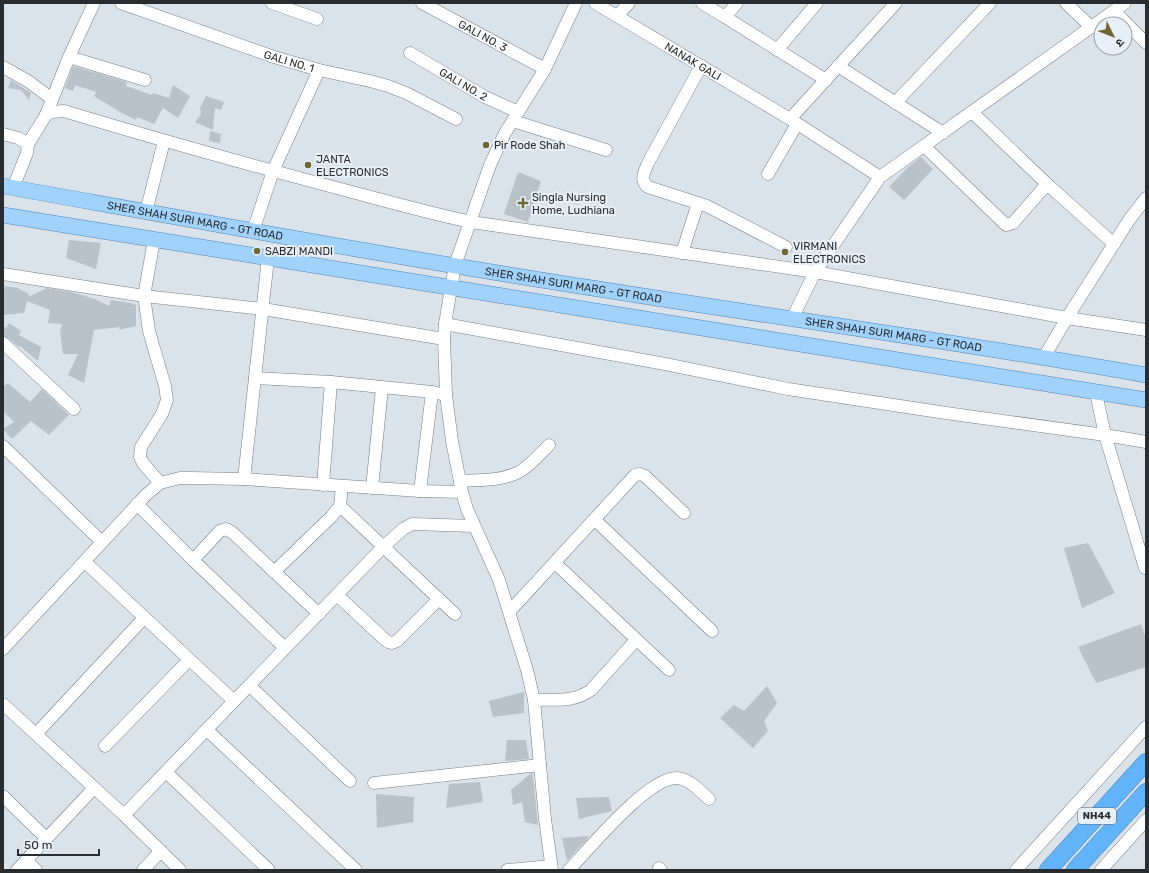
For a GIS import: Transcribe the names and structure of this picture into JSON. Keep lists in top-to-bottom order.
{
  "streets": {
    "highway": ["NH44"],
    "main road": ["SHER SHAH SURI MARG - GT ROAD"],
    "street": [
      "GALI NO. 3",
      "GALI NO. 1",
      "NANAK GALI",
      "GALI NO. 2"
    ]
  },
  "places": {
    "other": [
      "Pir Rode Shah",
      "JANTA ELECTRONICS",
      "SABZI MANDI",
      "VIRMANI ELECTRONICS"
    ],
    "health": ["Singla Nursing Home, Ludhiana"]
  },
  "scale_bar": "50 m",
  "north": "bottom right"
}
